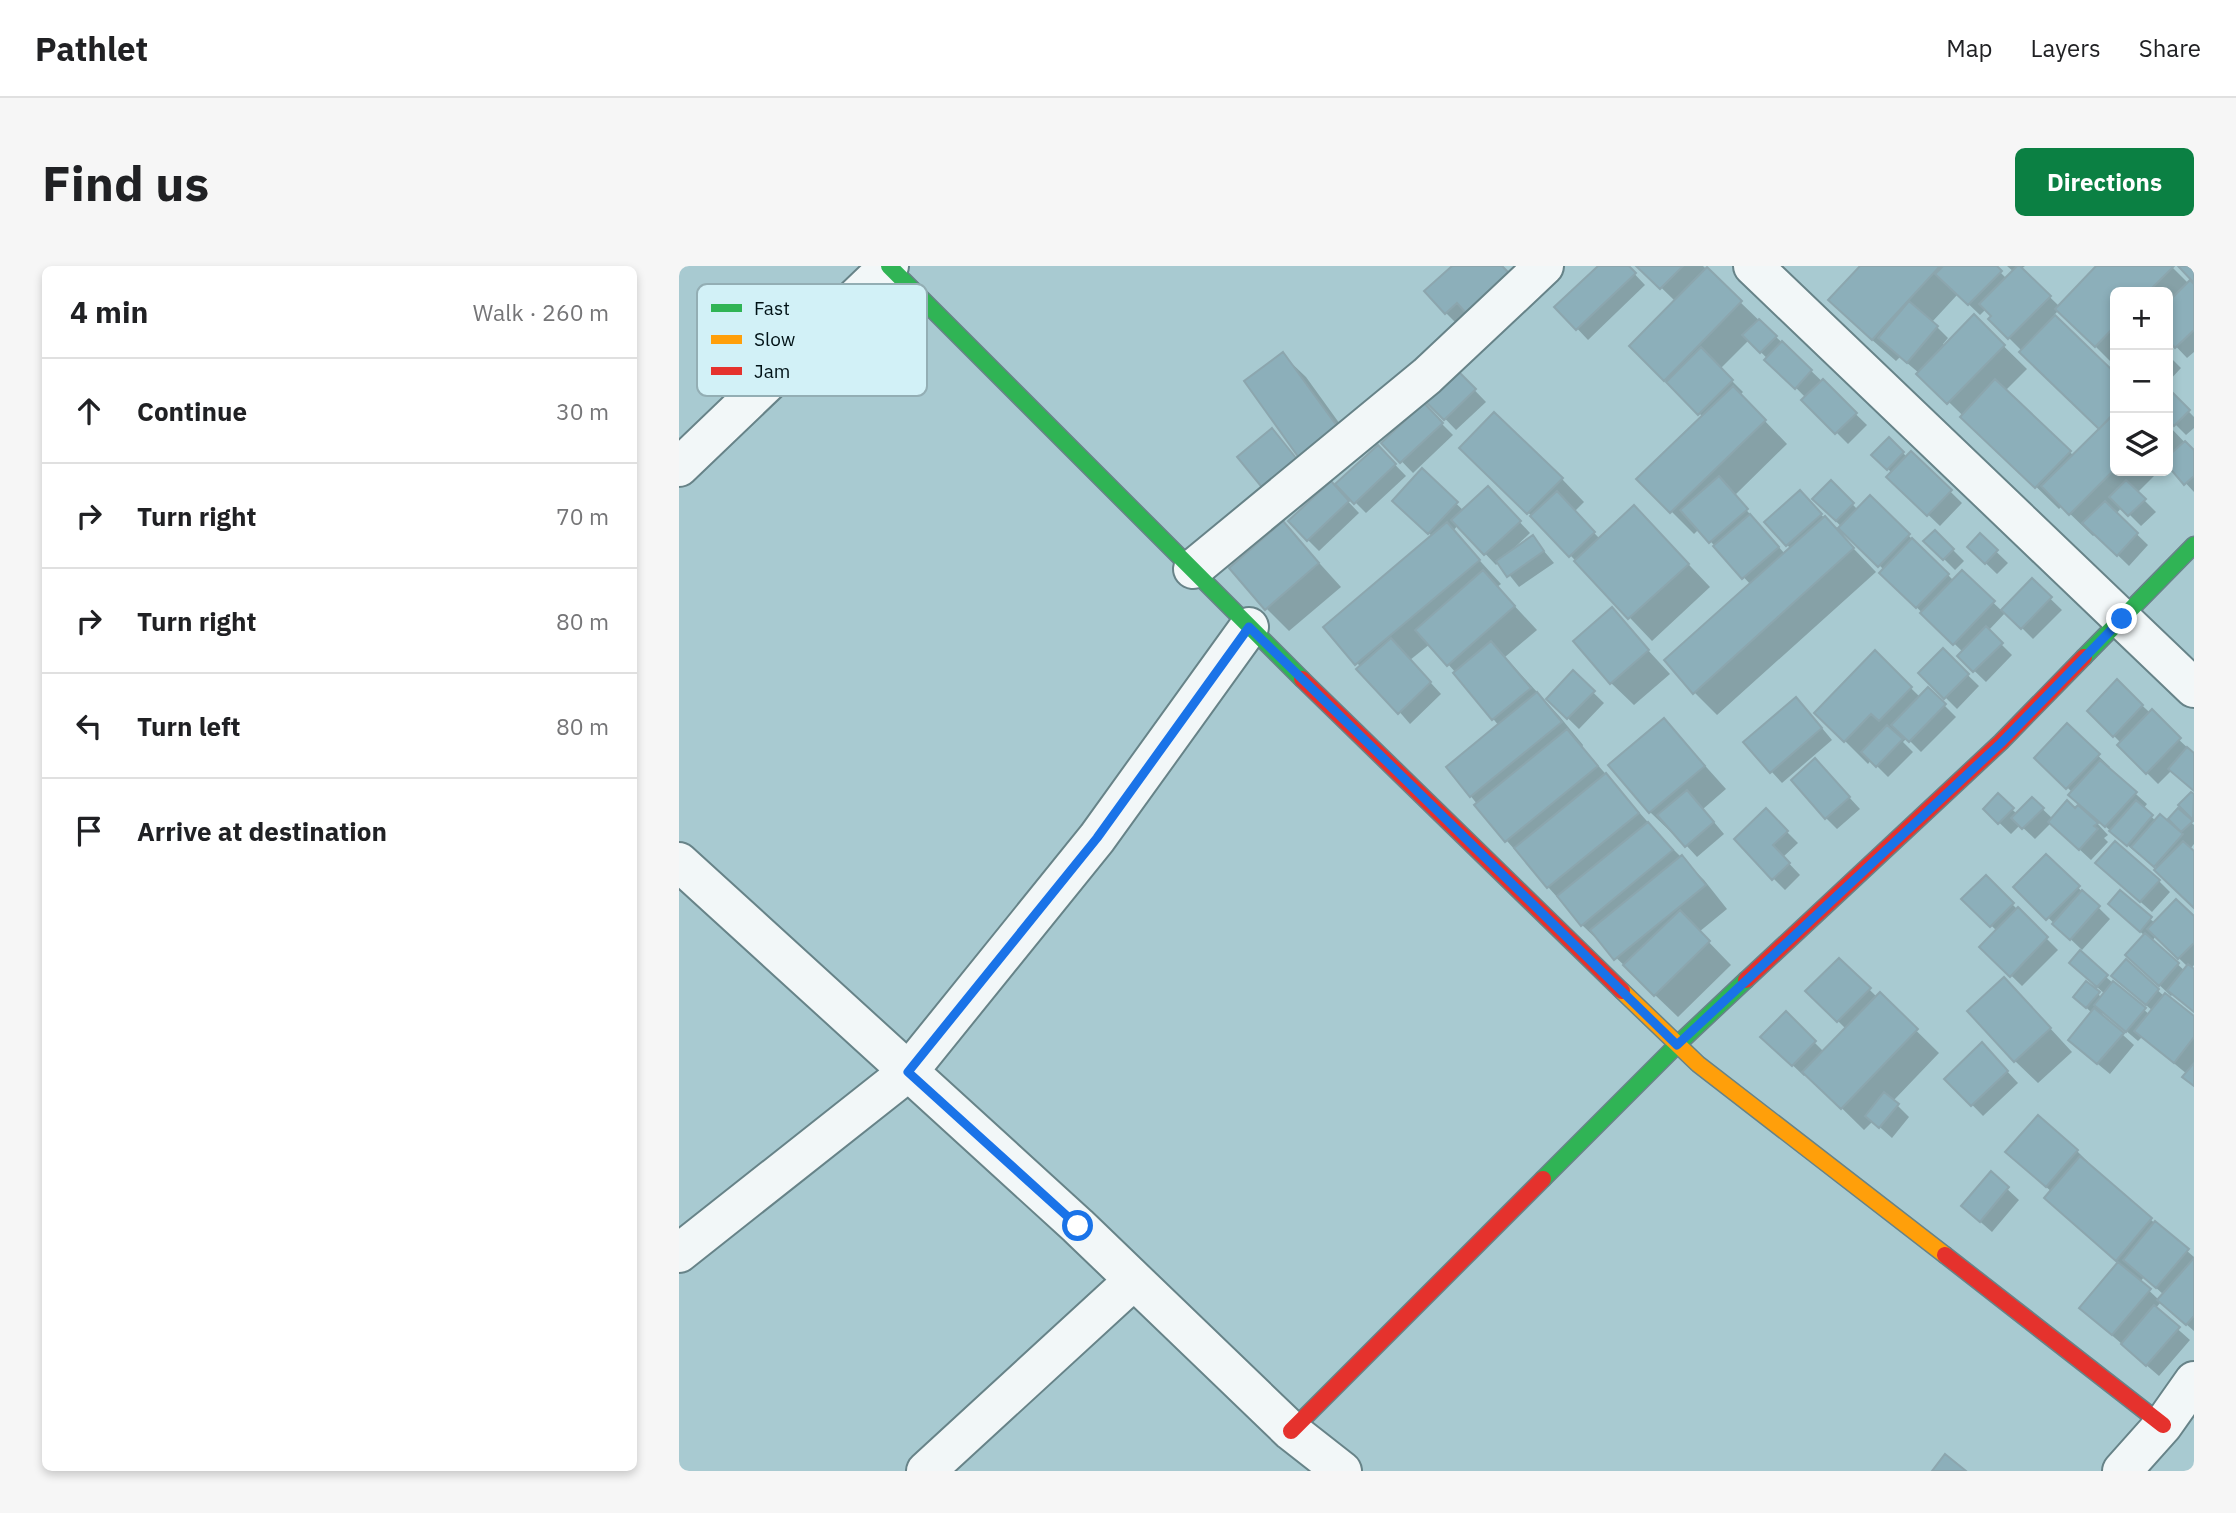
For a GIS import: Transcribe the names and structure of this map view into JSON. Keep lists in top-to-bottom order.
{
  "legend": ["Fast", "Slow", "Jam"],
  "page": {
    "header": "Pathlet",
    "nav": ["Map", "Layers", "Share"],
    "buttons": "Directions",
    "title": "Find us",
    "heading": ["4 min", "Walk · 260 m"],
    "map_buttons": ["+", "−"],
    "list": [
      ["Continue", "30 m"],
      ["Turn right", "70 m"],
      ["Turn right", "80 m"],
      ["Turn left", "80 m"],
      "Arrive at destination"
    ]
  }
}
